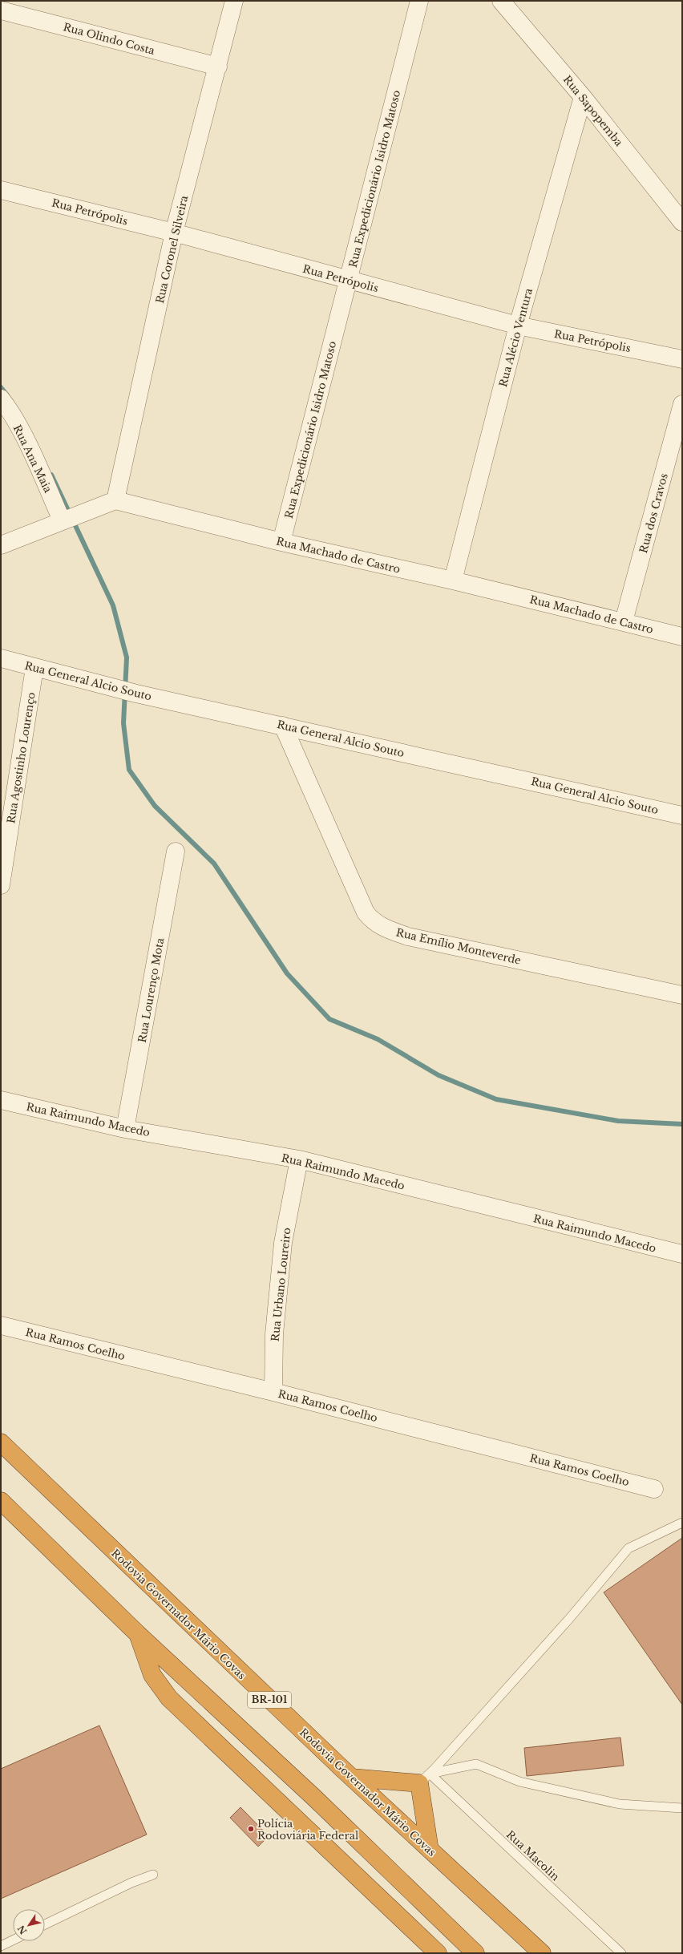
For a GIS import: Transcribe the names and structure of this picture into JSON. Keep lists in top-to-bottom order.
{
  "streets": {
    "highway": ["Rodovia Governador Mário Covas", "BR-101"],
    "street": [
      "Rua Olindo Costa",
      "Rua Sapopemba",
      "Rua Expedicionário Isidro Matoso",
      "Rua Petrópolis",
      "Rua Coronel Silveira",
      "Rua Alécio Ventura",
      "Rua Ana Maia",
      "Rua dos Cravos",
      "Rua Machado de Castro",
      "Rua General Alcio Souto",
      "Rua Agostinho Lourenço",
      "Rua Emílio Monteverde",
      "Rua Lourenço Mota",
      "Rua Raimundo Macedo",
      "Rua Urbano Loureiro",
      "Rua Ramos Coelho"
    ],
    "lane": ["Rua Macolin"]
  },
  "crossings": [
    ["Rua Olindo Costa", "Rua Coronel Silveira"],
    ["Rua Sapopemba", "Rua Alécio Ventura"],
    ["Rua Expedicionário Isidro Matoso", "Rua Petrópolis"],
    ["Rua Expedicionário Isidro Matoso", "Rua Machado de Castro"],
    ["Rua Petrópolis", "Rua Coronel Silveira"],
    ["Rua Petrópolis", "Rua Alécio Ventura"],
    ["Rua Coronel Silveira", "Rua Machado de Castro"],
    ["Rua Alécio Ventura", "Rua Machado de Castro"],
    ["Rua dos Cravos", "Rua Machado de Castro"],
    ["Rua General Alcio Souto", "Rua Agostinho Lourenço"],
    ["Rua General Alcio Souto", "Rua Emílio Monteverde"],
    ["Rua Lourenço Mota", "Rua Raimundo Macedo"],
    ["Rua Raimundo Macedo", "Rua Urbano Loureiro"],
    ["Rua Urbano Loureiro", "Rua Ramos Coelho"]
  ],
  "places": ["Polícia Rodoviária Federal"],
  "north": "bottom left"
}
